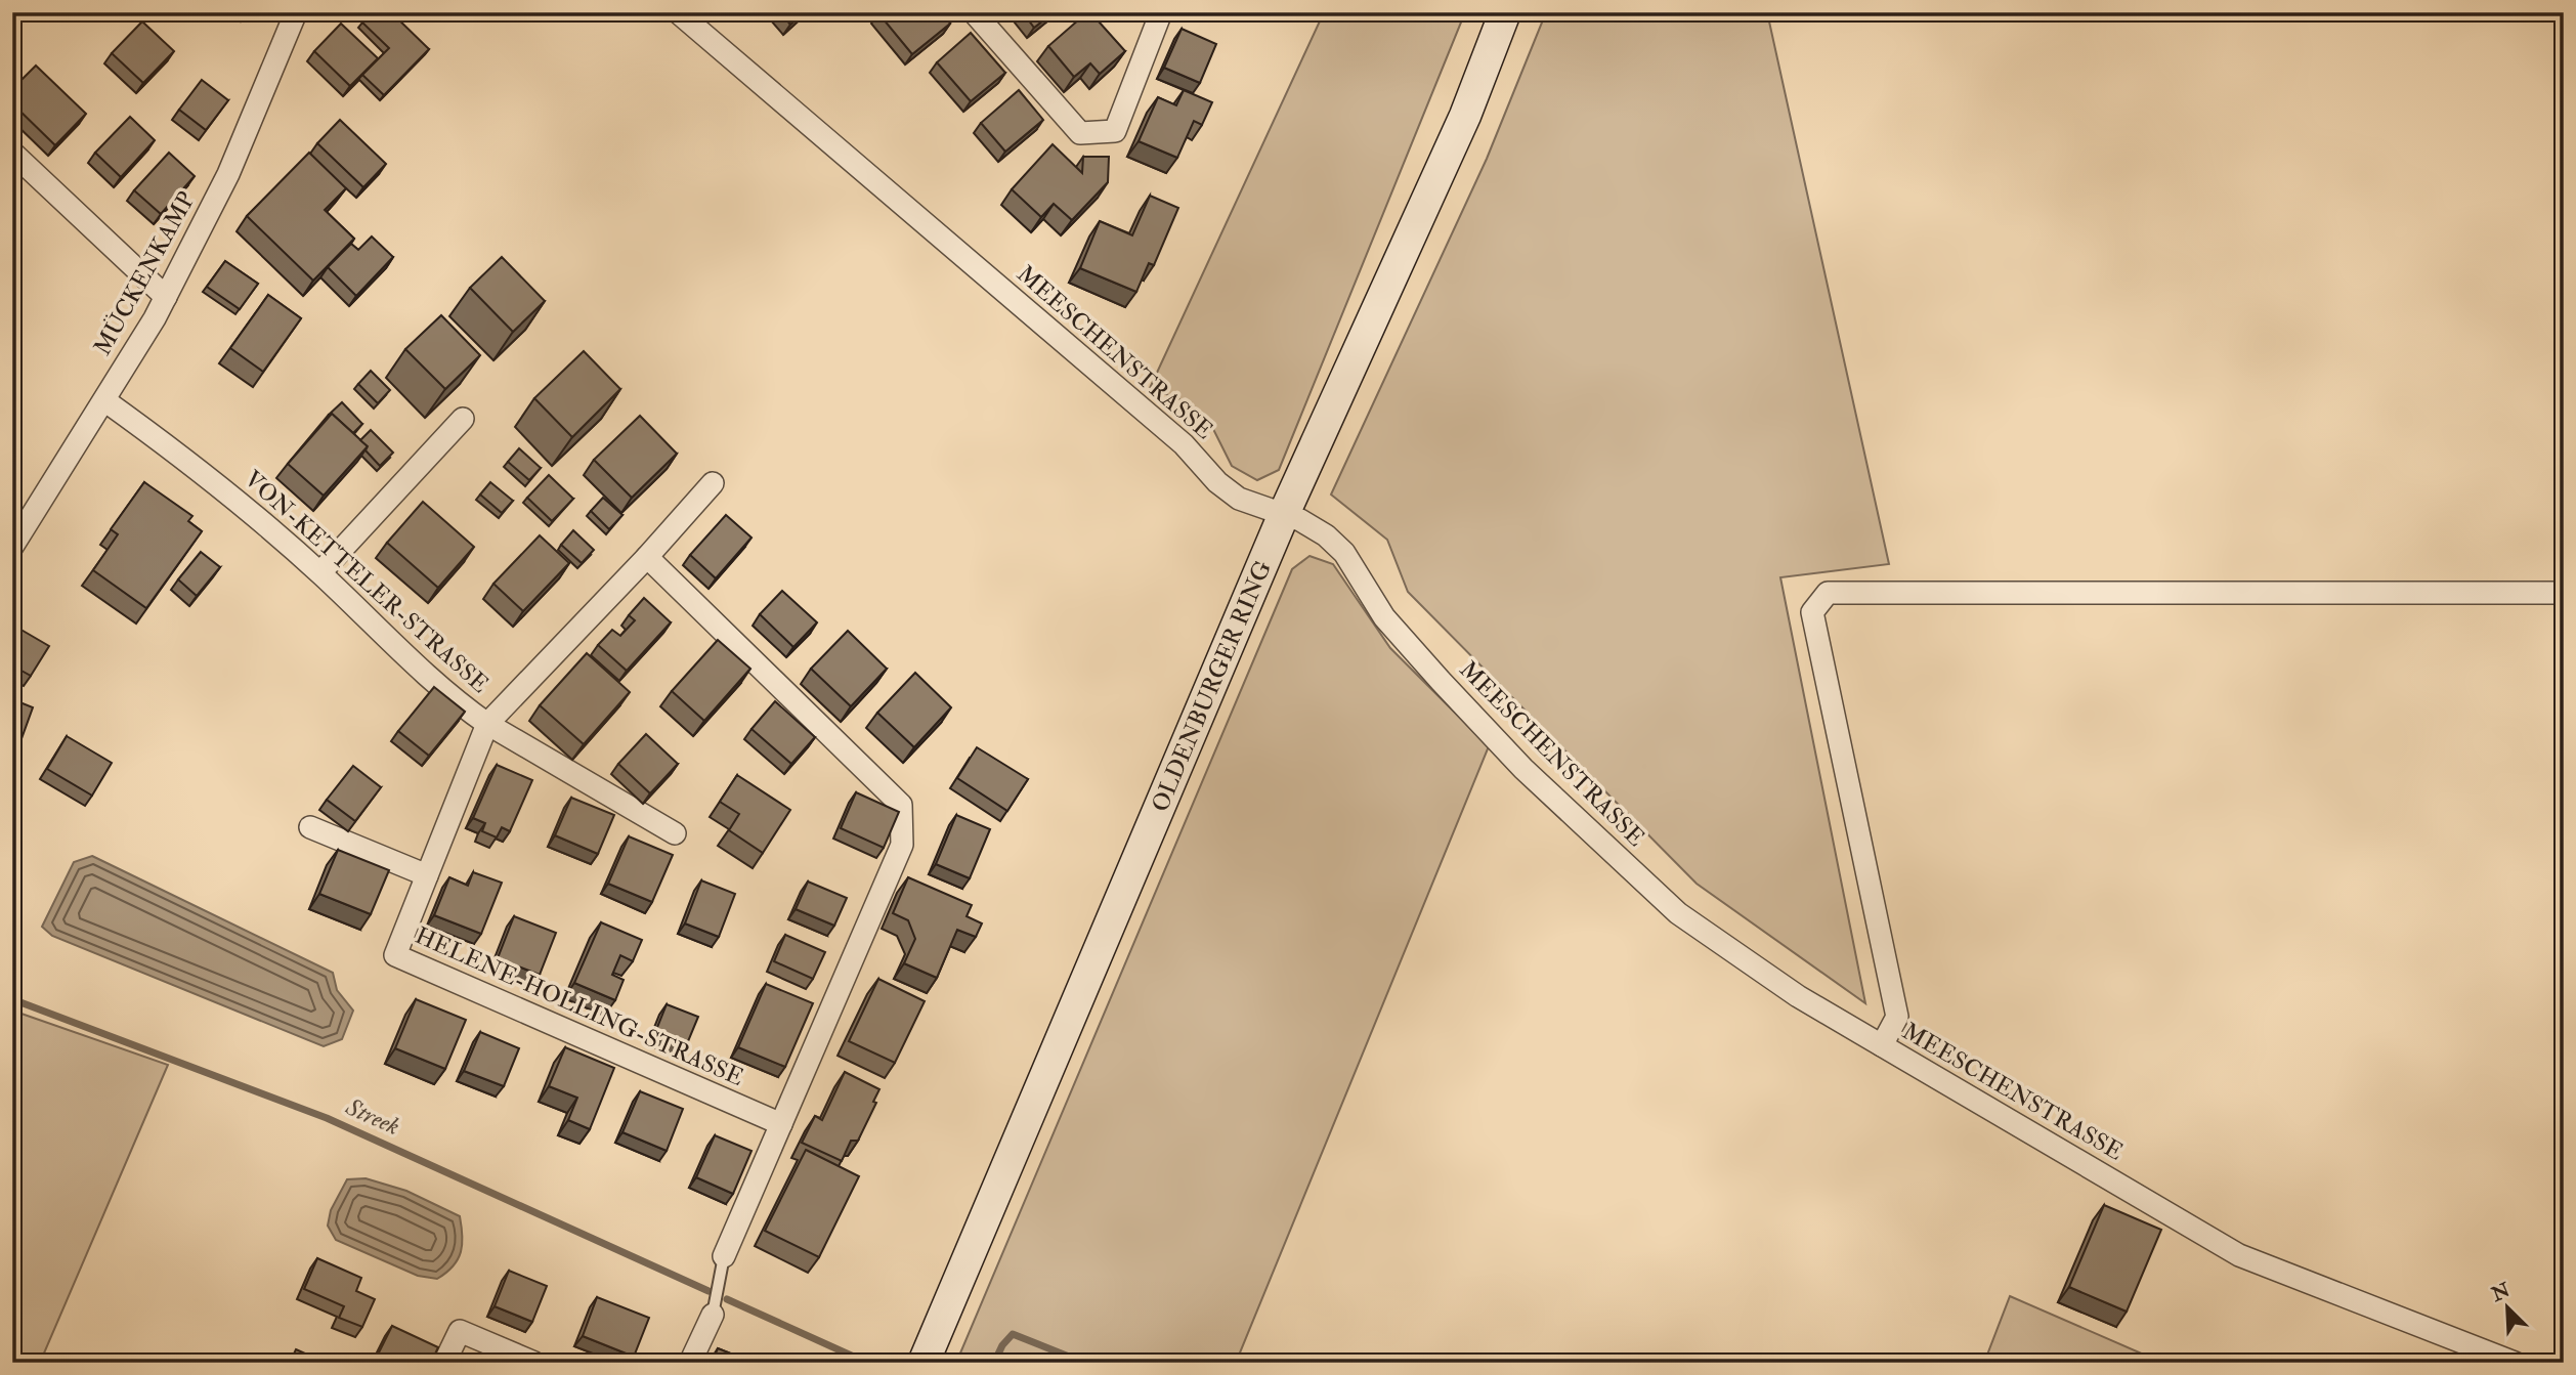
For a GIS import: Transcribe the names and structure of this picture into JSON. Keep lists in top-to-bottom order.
{
  "streets": {
    "main road": ["OLDENBURGER RING"],
    "street": [
      "MÜCKENKAMP",
      "MEESCHENSTRASSE",
      "VON-KETTELER-STRASSE",
      "HELENE-HOLLING-STRASSE"
    ]
  },
  "crossings": [
    ["MÜCKENKAMP", "VON-KETTELER-STRASSE"],
    ["MEESCHENSTRASSE", "OLDENBURGER RING"],
    ["VON-KETTELER-STRASSE", "HELENE-HOLLING-STRASSE"]
  ],
  "water": ["Streek"],
  "north": "top left"
}
